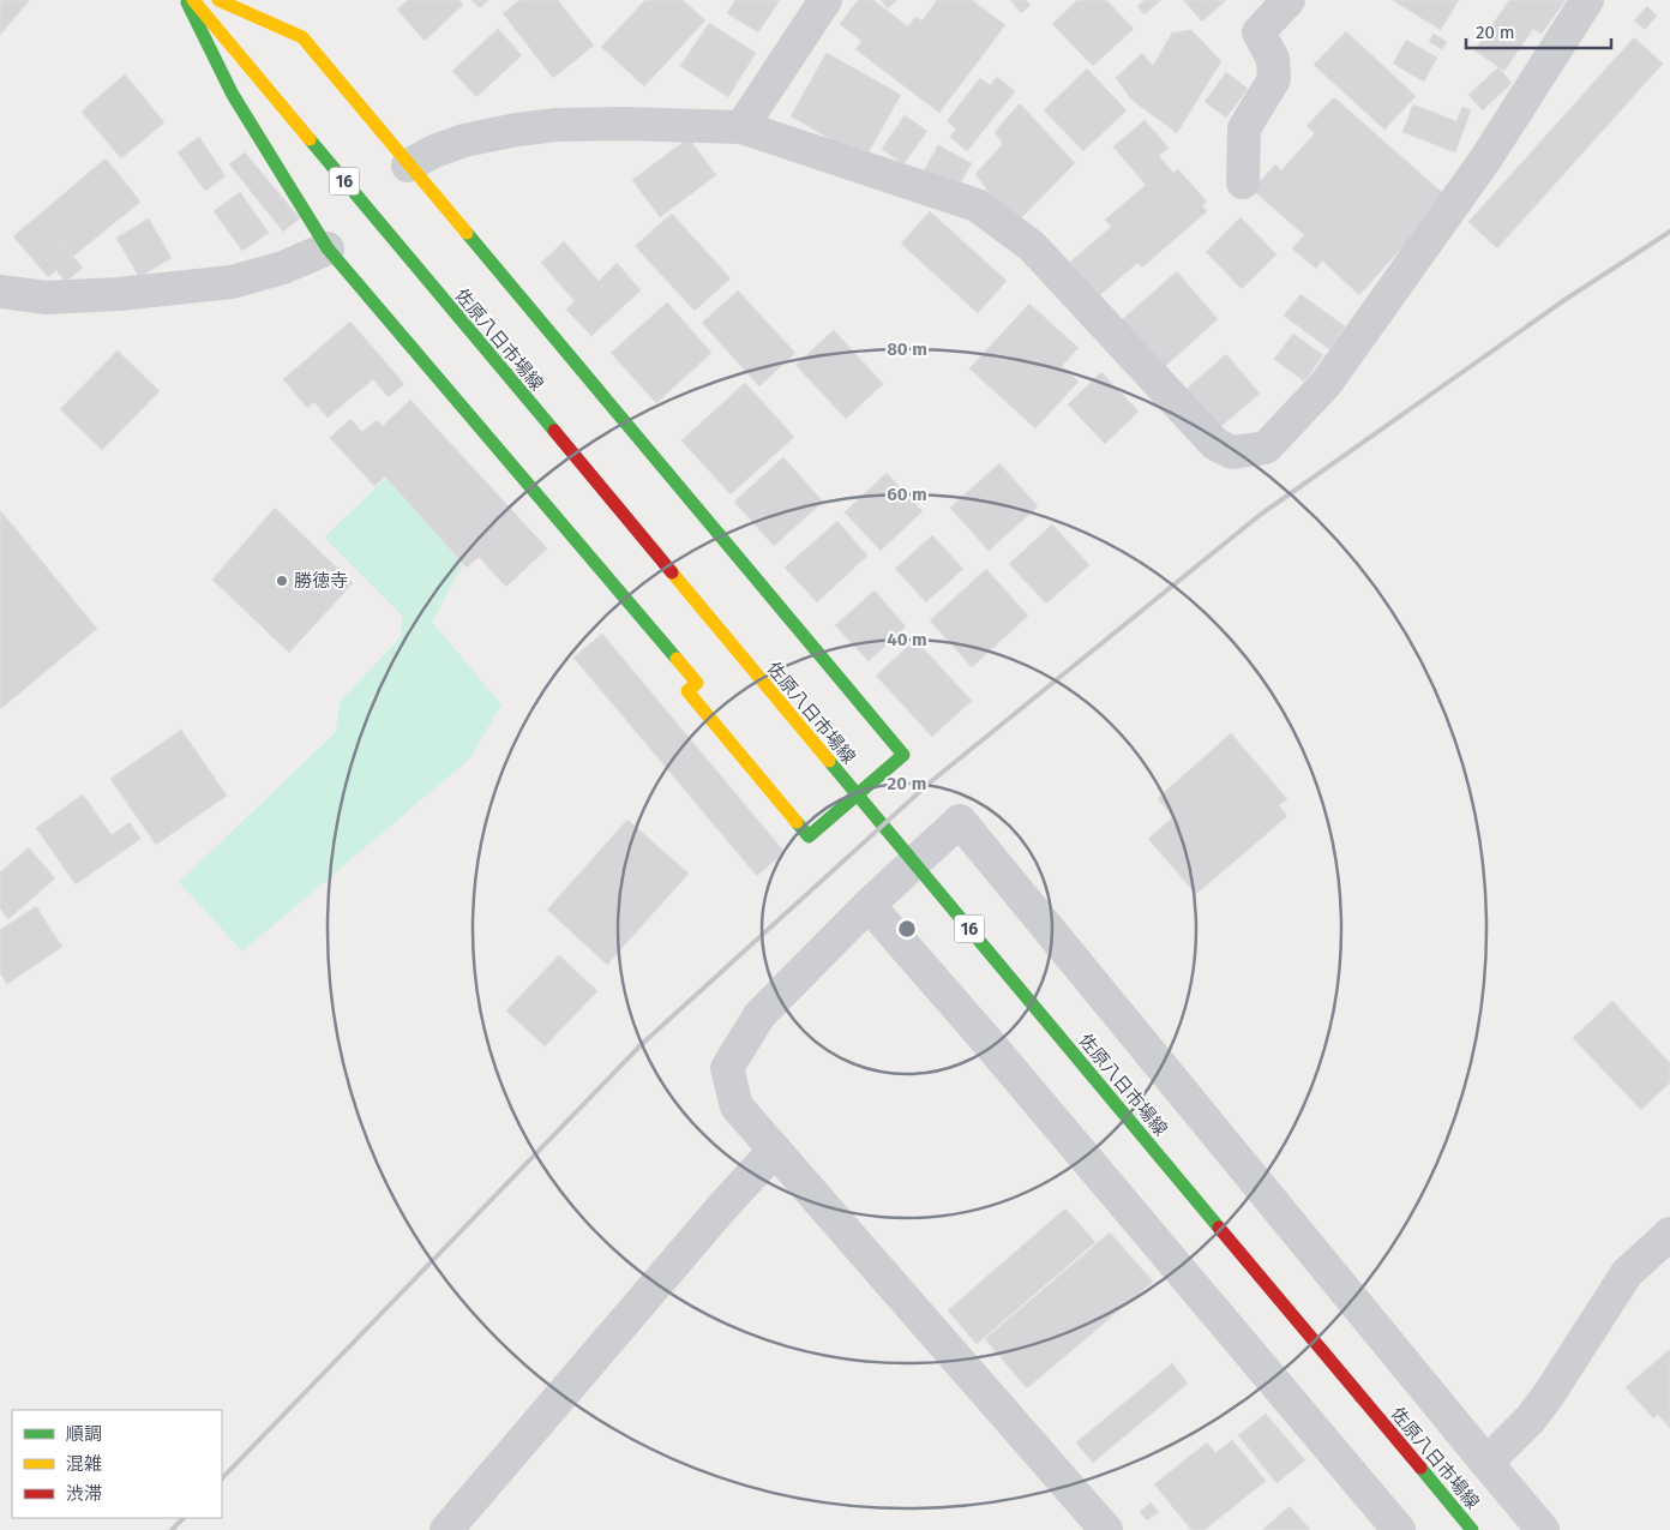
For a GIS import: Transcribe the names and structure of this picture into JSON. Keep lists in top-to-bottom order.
{
  "streets": {
    "street": ["16", "佐原八日市場線"]
  },
  "places": ["勝徳寺"],
  "legend": ["順調", "混雑", "渋滞"],
  "scale_bar": "20 m",
  "rings": [
    "80 m",
    "60 m",
    "40 m",
    "20 m"
  ]
}
